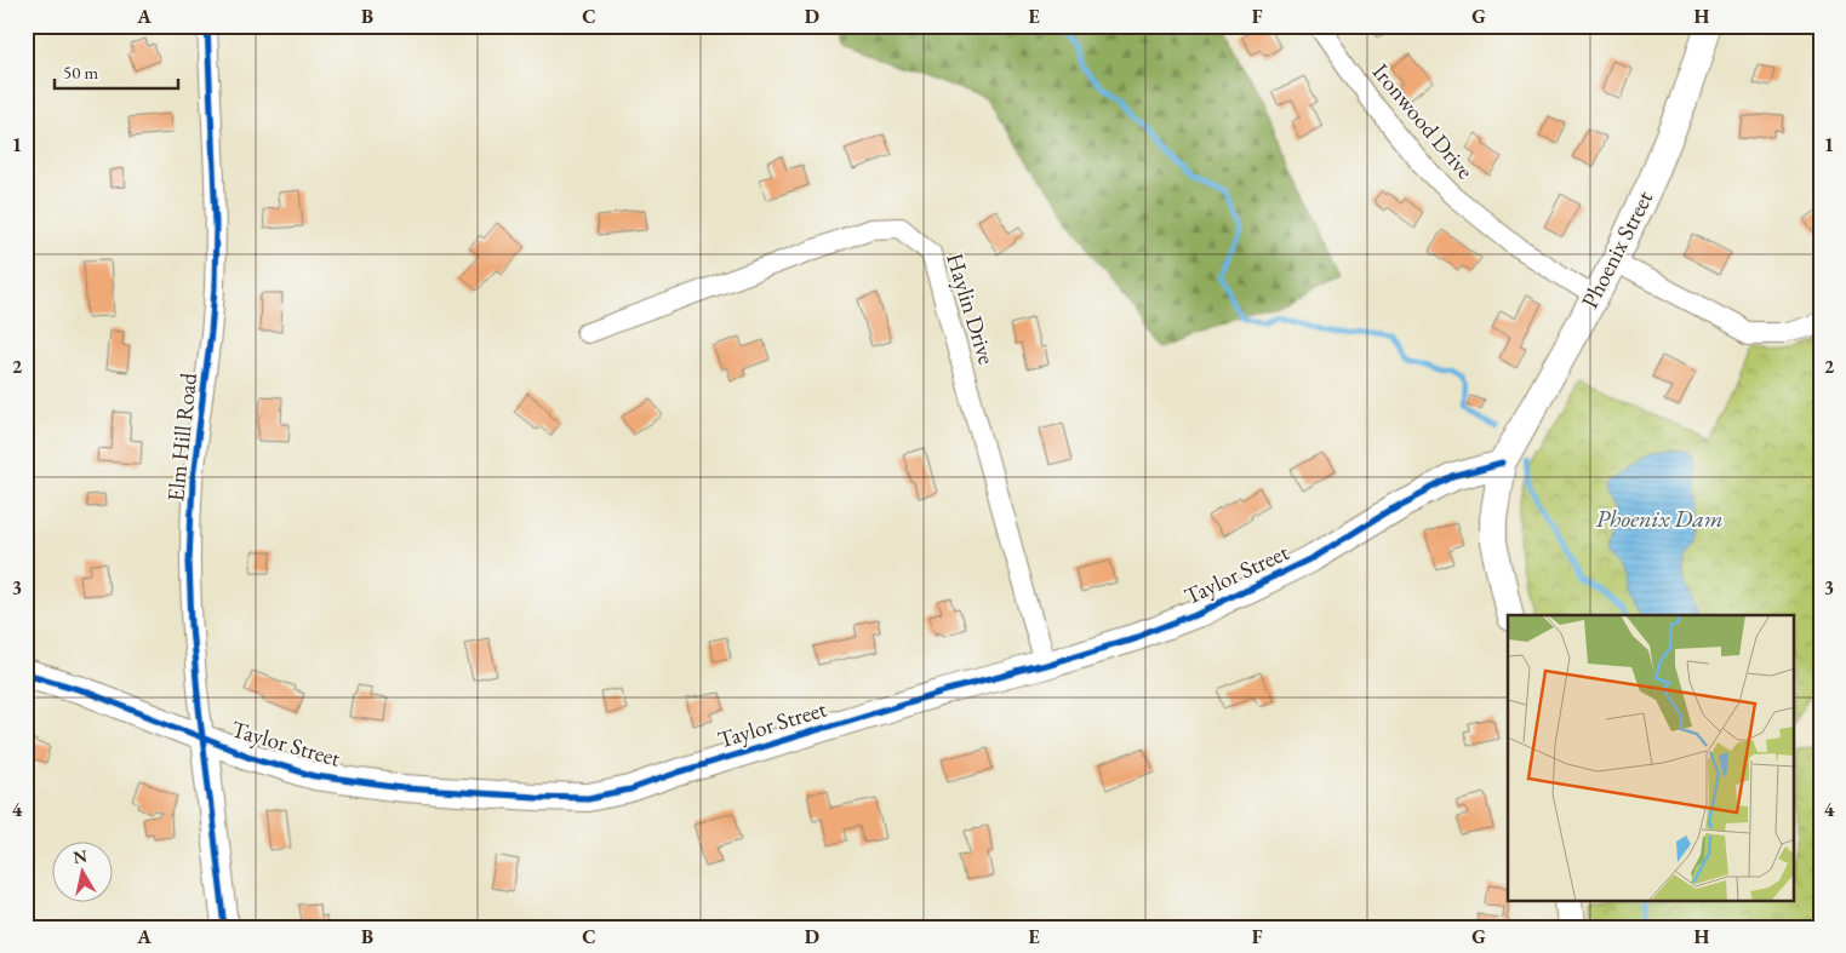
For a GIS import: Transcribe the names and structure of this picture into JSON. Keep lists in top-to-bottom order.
{
  "streets": {
    "street": [
      "Ironwood Drive",
      "Phoenix Street",
      "Haylin Drive",
      "Elm Hill Road",
      "Taylor Street"
    ]
  },
  "crossings": [
    ["Ironwood Drive", "Phoenix Street"],
    ["Phoenix Street", "Taylor Street"],
    ["Haylin Drive", "Taylor Street"],
    ["Elm Hill Road", "Taylor Street"]
  ],
  "water": ["Phoenix Dam"],
  "scale_bar": "50 m",
  "north": "top",
  "grid": {
    "columns": [
      "A",
      "B",
      "C",
      "D",
      "E",
      "F",
      "G",
      "H"
    ],
    "rows": [
      "1",
      "2",
      "3",
      "4"
    ]
  }
}
